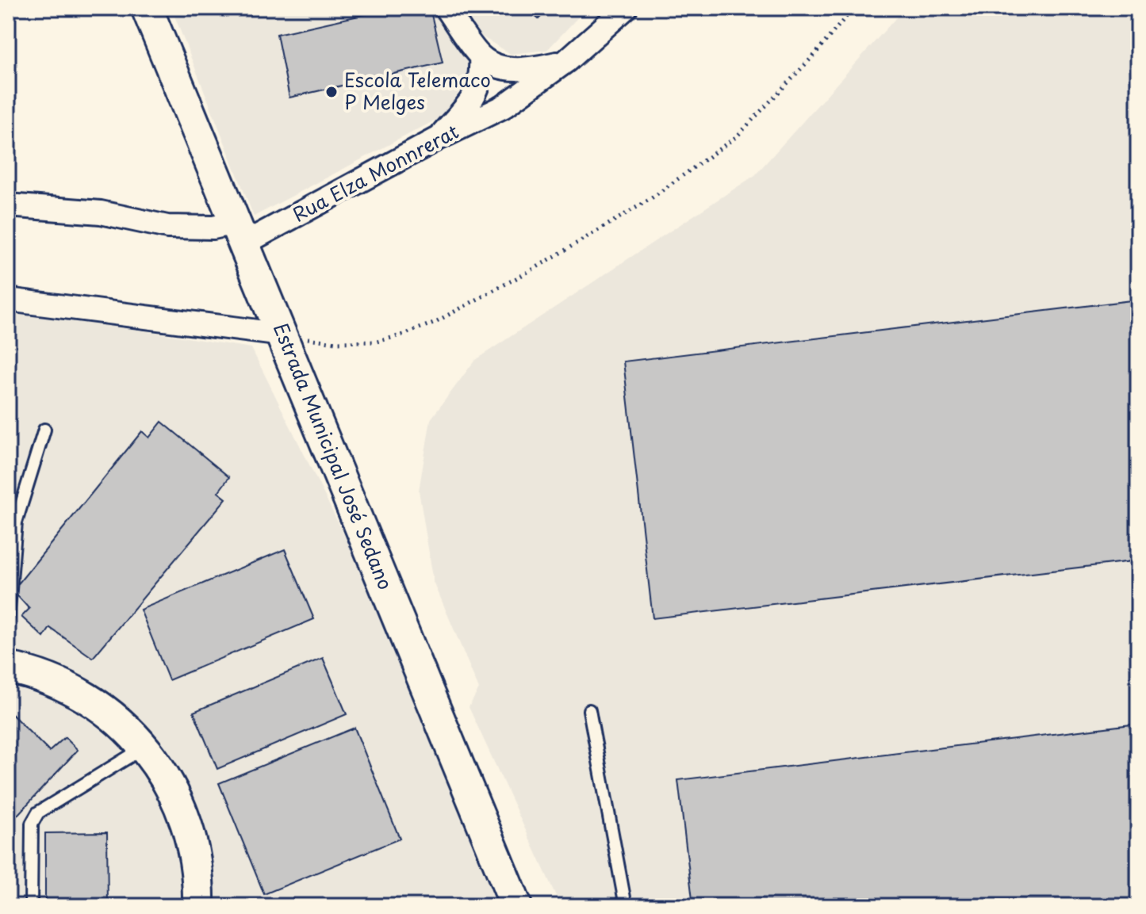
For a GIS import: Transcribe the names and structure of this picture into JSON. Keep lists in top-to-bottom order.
{
  "streets": {
    "street": ["Rua Elza Monnrerat", "Estrada Municipal José Sedano"]
  },
  "crossings": [
    ["Rua Elza Monnrerat", "Estrada Municipal José Sedano"]
  ],
  "places": ["Escola Telemaco P Melges"]
}
